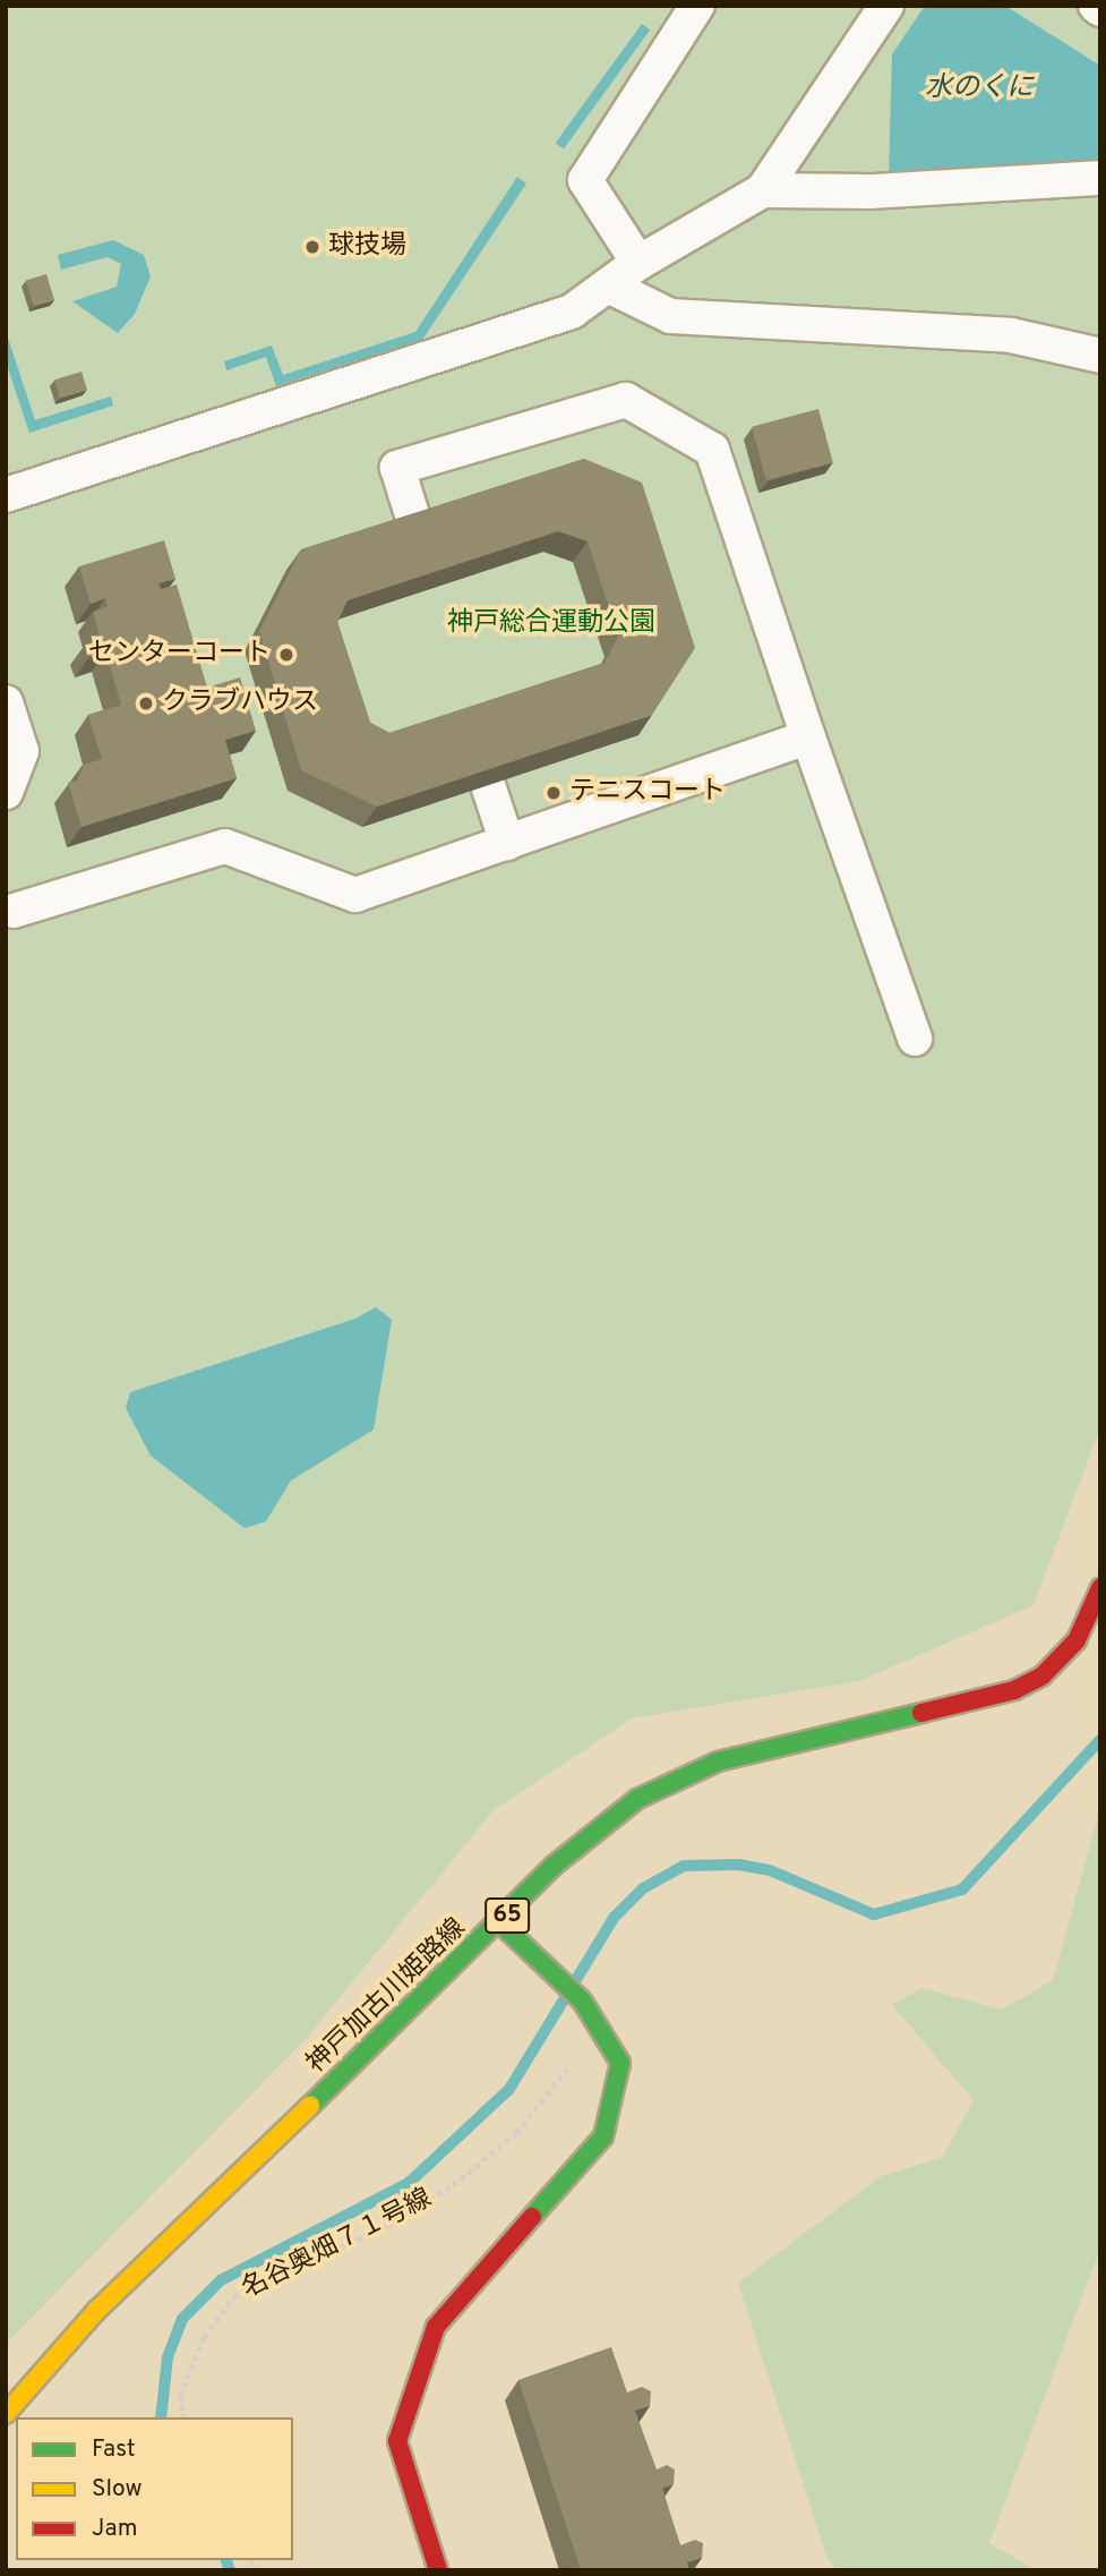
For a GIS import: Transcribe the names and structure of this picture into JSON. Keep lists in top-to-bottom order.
{
  "streets": {
    "main road": ["65", "神戸加古川姫路線"],
    "path": ["名谷奥畑７１号線"]
  },
  "water": ["水のくに"],
  "parks": ["神戸総合運動公園"],
  "places": [
    "球技場",
    "センターコート",
    "クラブハウス",
    "テニスコート"
  ],
  "legend": ["Fast", "Slow", "Jam"]
}
